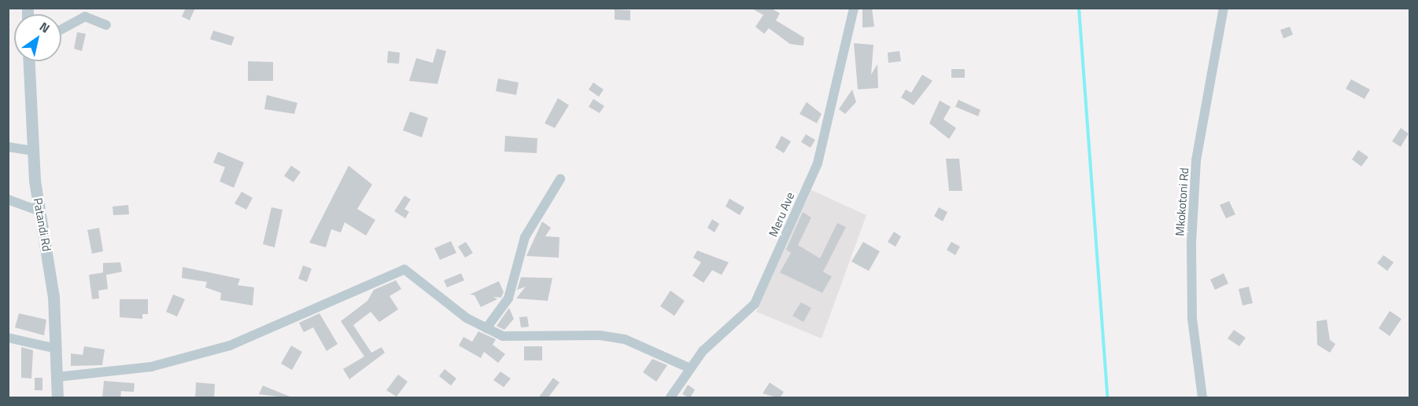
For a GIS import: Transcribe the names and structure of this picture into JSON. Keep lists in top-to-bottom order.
{
  "streets": {
    "street": ["Mkokotoni Rd", "Meru Ave", "Patandi Rd"]
  },
  "north": "top right"
}
